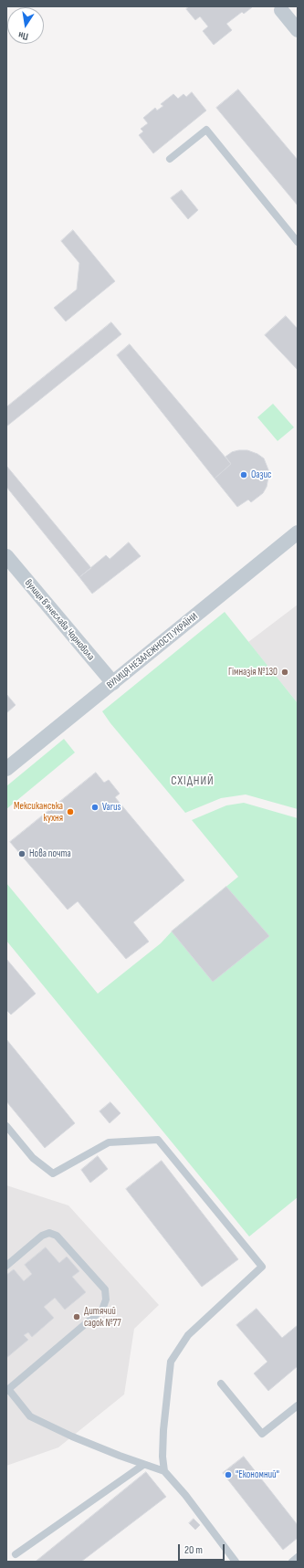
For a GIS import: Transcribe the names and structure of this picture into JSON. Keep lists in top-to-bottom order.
{
  "streets": {
    "street": ["вулиця Вʼячеслава Чорновола", "ВУЛИЦЯ НЕЗАЛЕЖНОСТІ УКРАЇНИ"]
  },
  "crossings": [
    ["вулиця Вʼячеслава Чорновола", "ВУЛИЦЯ НЕЗАЛЕЖНОСТІ УКРАЇНИ"]
  ],
  "districts": ["СХІДНИЙ"],
  "places": [
    "Оазис",
    "Гімназія №130",
    "Varus",
    "Мексиканська кухня",
    "Нова почта",
    "Дитячий садок №77",
    "\"Економний\""
  ],
  "scale_bar": "20 m",
  "north": "bottom"
}
